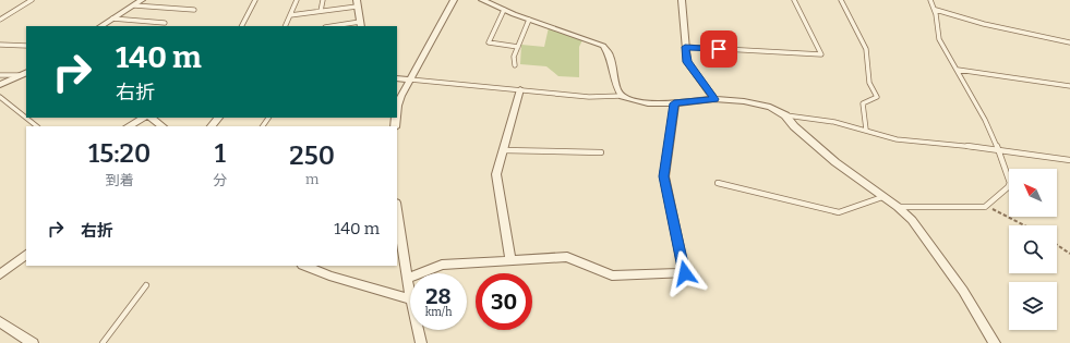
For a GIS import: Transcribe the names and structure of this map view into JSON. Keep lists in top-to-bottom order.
{
  "north": "top left",
  "page": {
    "turn": ["140 m", "右折"],
    "eta": [
      "15:20",
      "到着",
      "1",
      "分",
      "250",
      "m"
    ],
    "list": [
      {
        "name": "右折",
        "value": "140 m"
      }
    ],
    "speed": "28 km/h",
    "limit": "30"
  }
}
